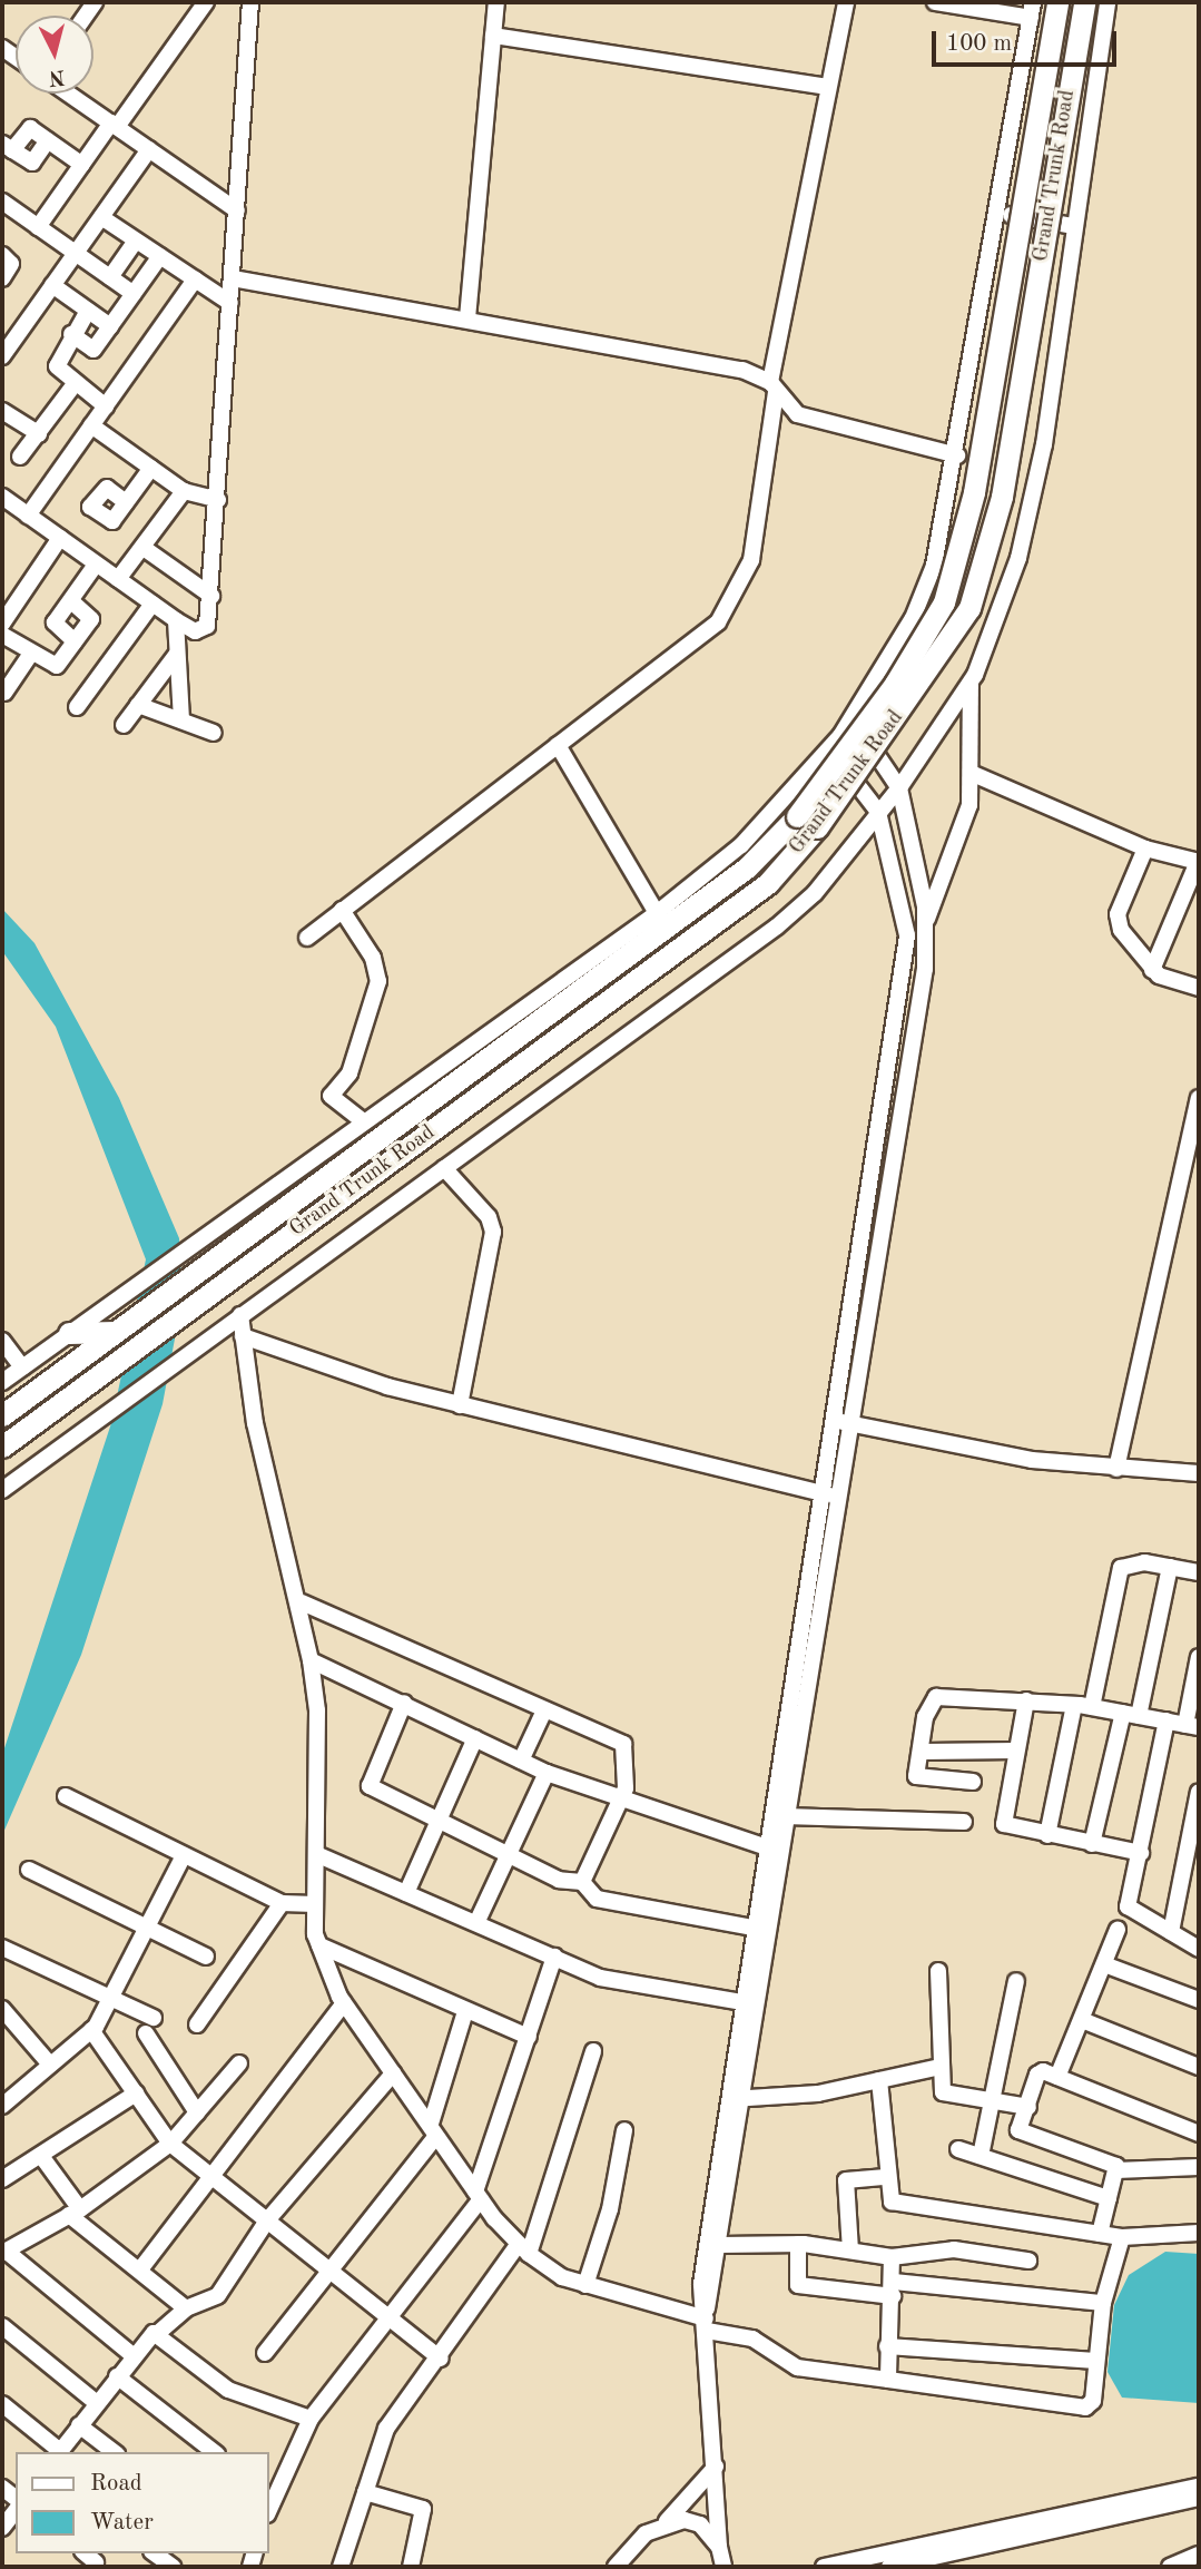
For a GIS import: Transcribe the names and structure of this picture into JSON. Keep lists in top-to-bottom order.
{
  "streets": {
    "highway": ["Grand Trunk Road"]
  },
  "legend": ["Road", "Water"],
  "scale_bar": "100 m",
  "north": "bottom"
}
